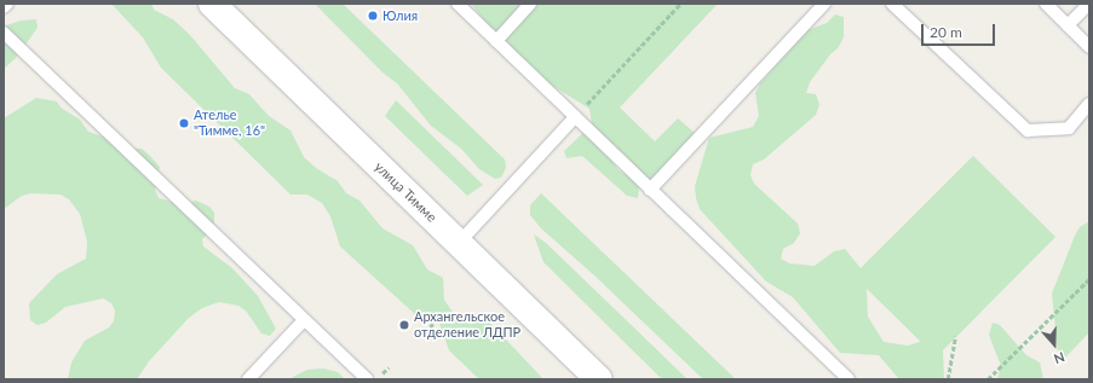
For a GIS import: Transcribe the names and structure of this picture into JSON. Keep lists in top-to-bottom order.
{
  "streets": {
    "main road": ["улица Тимме"]
  },
  "places": ["Юлия", "Ателье \"Тимме, 16\"", "Архангельское отделение ЛДПР"],
  "scale_bar": "20 m",
  "north": "bottom"
}
